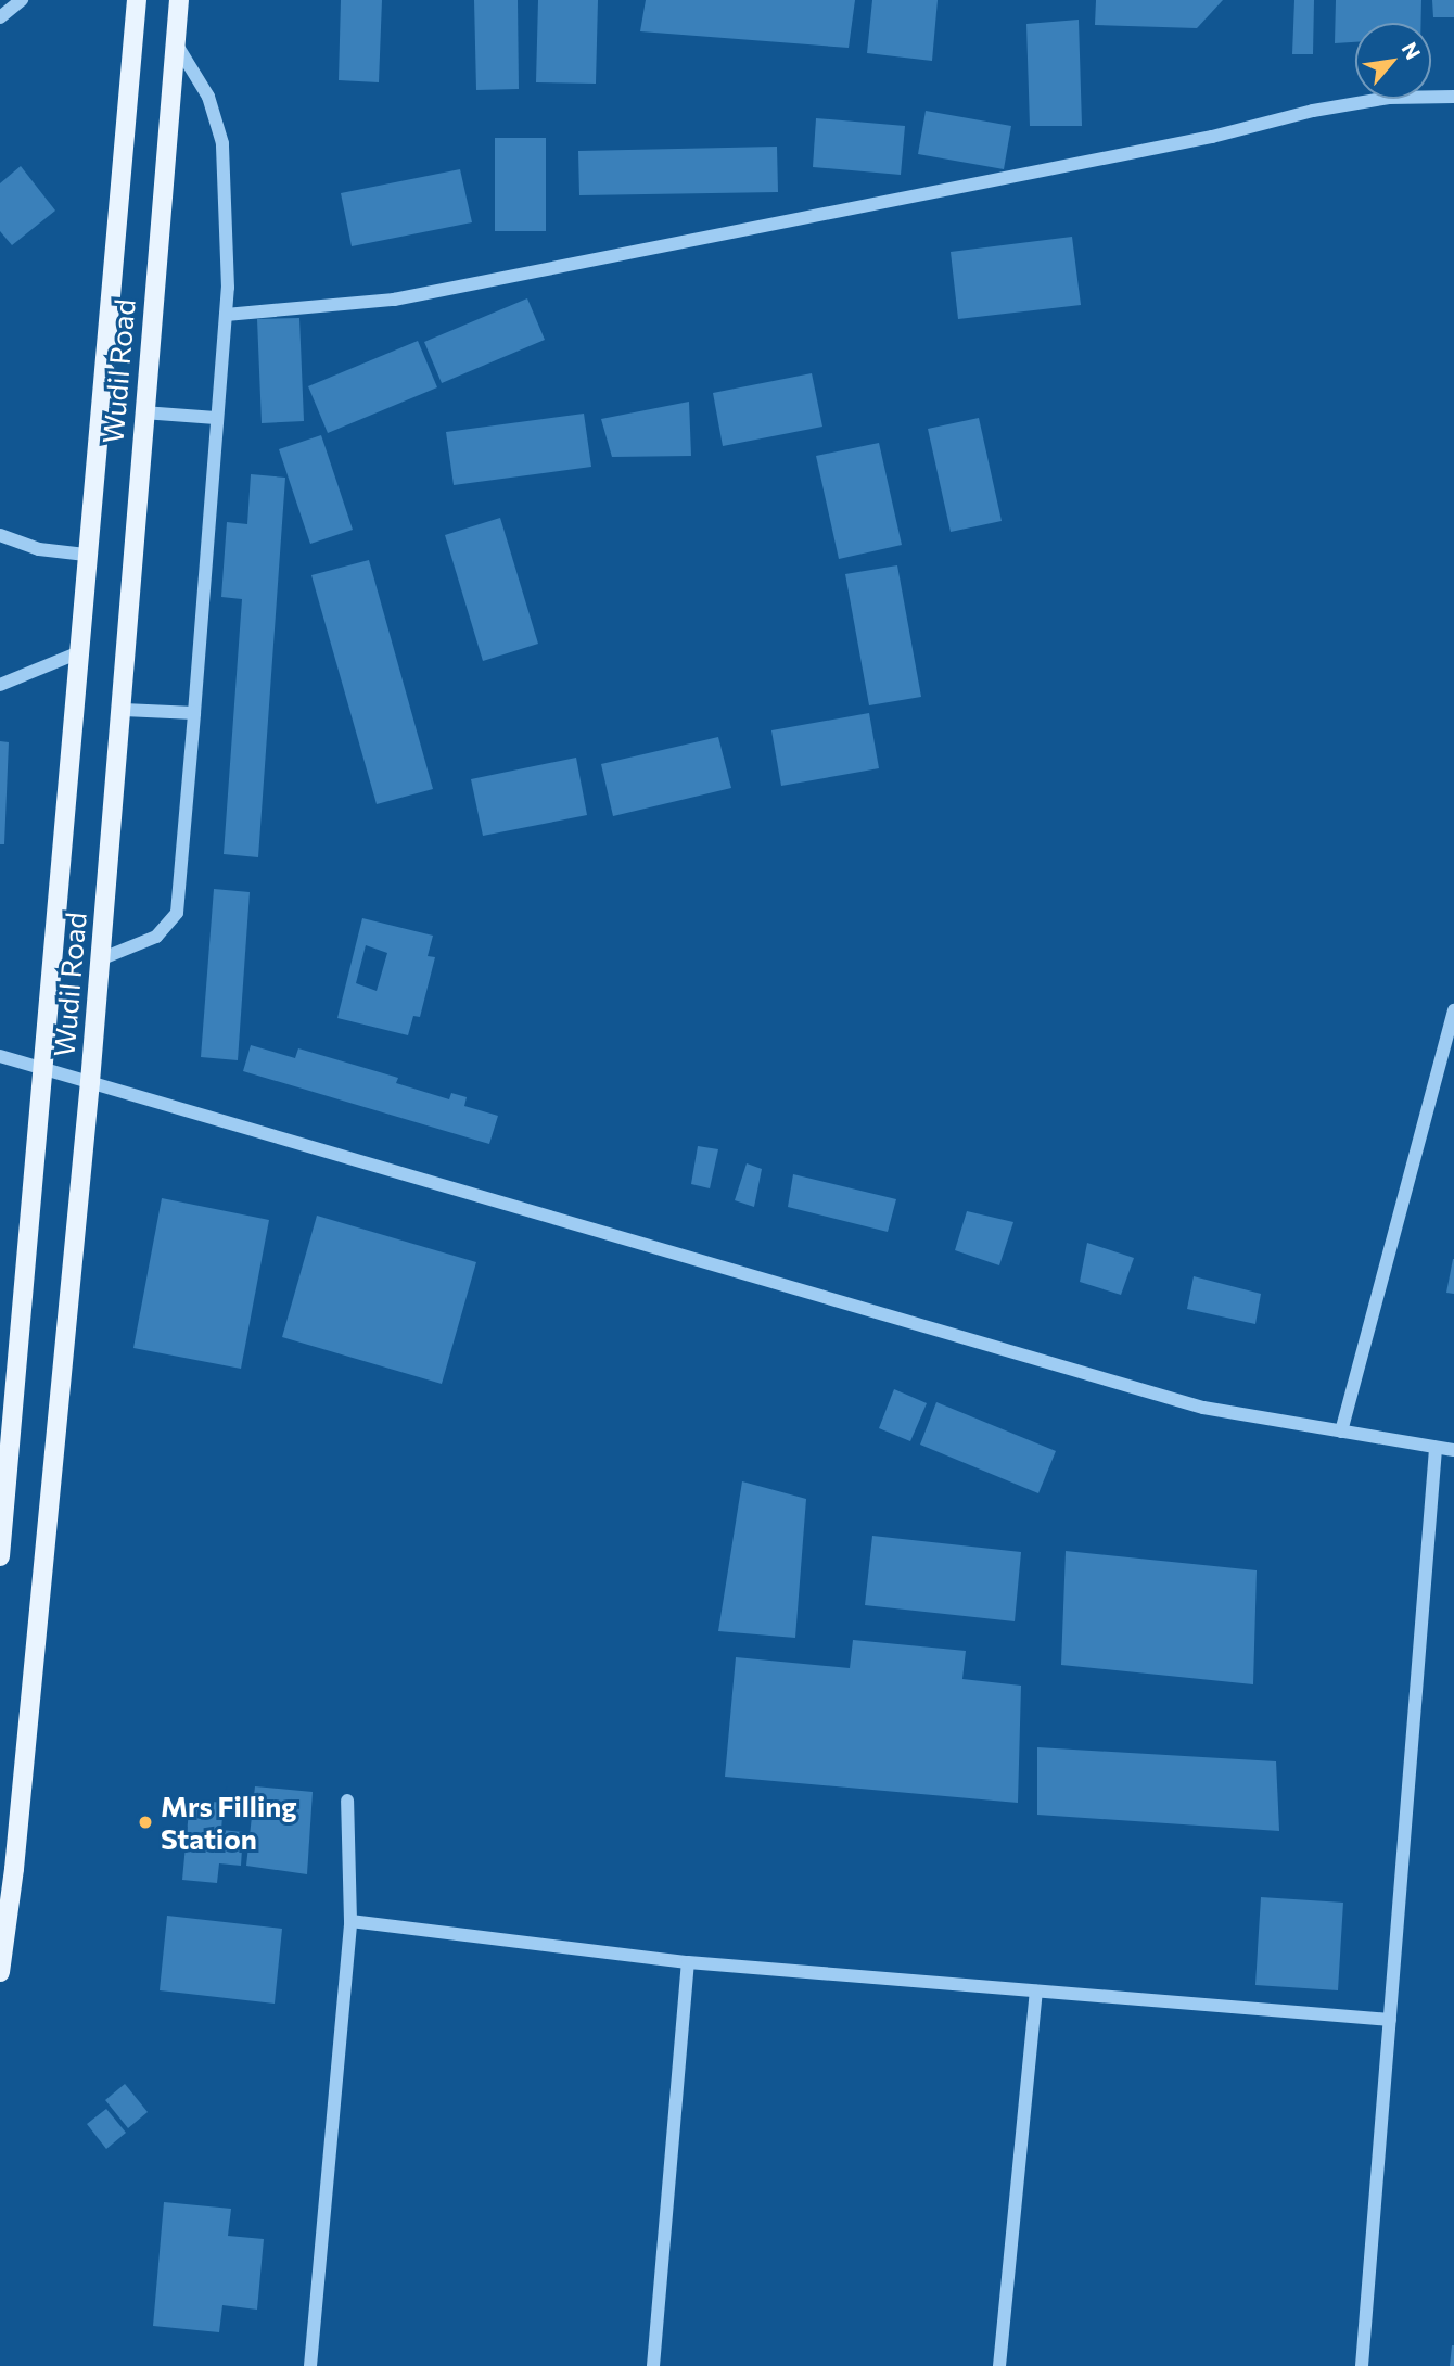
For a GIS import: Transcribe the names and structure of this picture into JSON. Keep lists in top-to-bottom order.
{
  "streets": {
    "main road": ["Wudil Road"]
  },
  "places": ["Mrs Filling Station"],
  "north": "top right"
}
